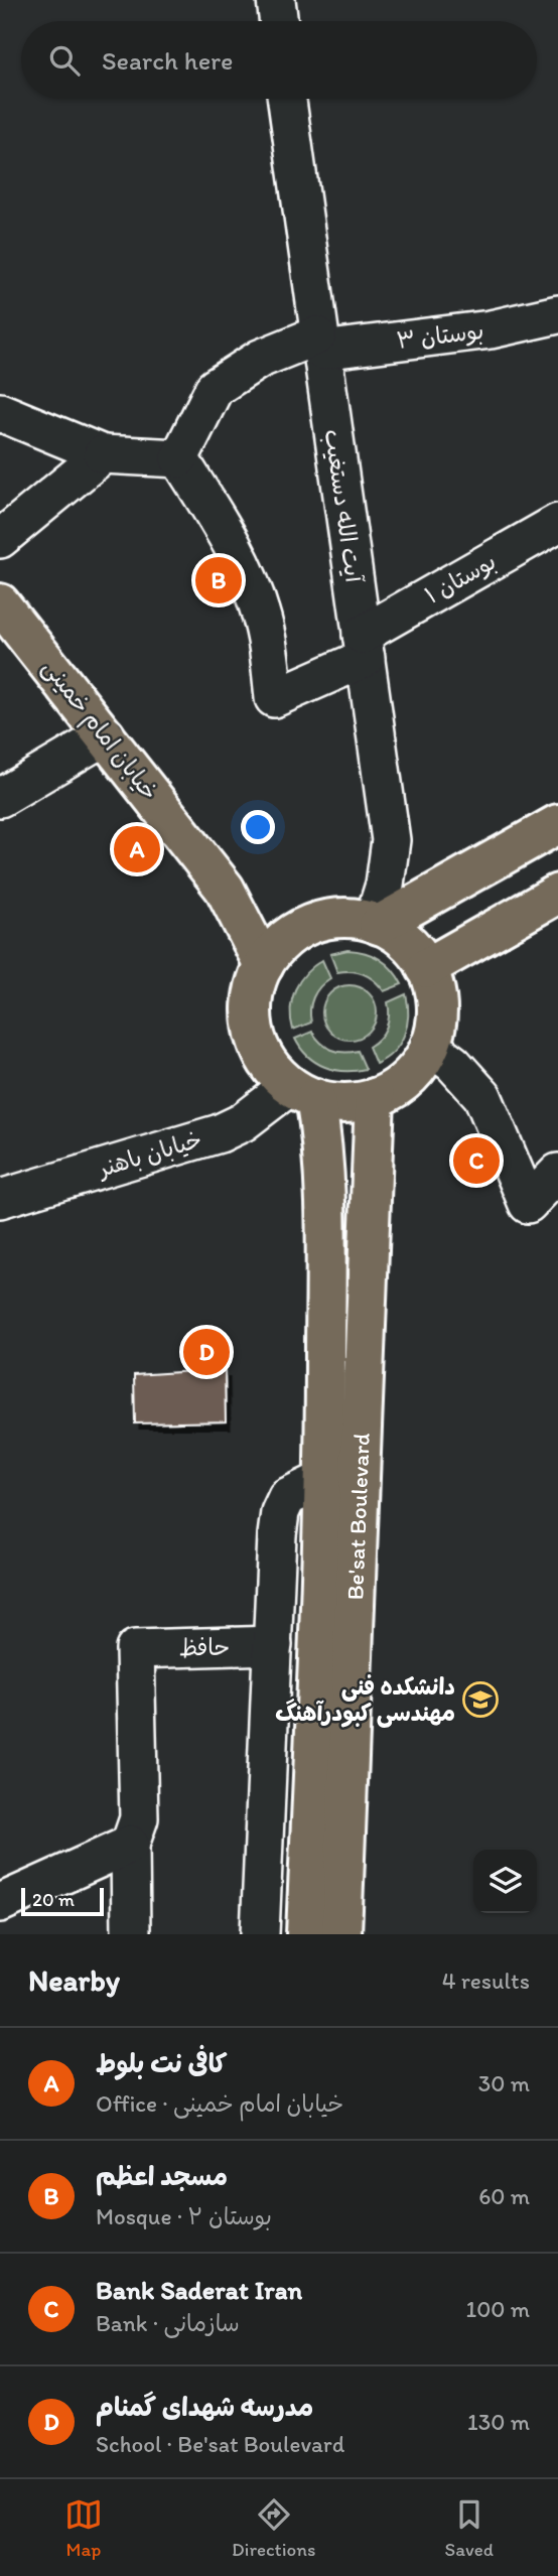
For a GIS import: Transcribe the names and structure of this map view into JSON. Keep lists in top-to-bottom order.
{
  "streets": {
    "main road": ["خیابان امام خمینی", "Be'sat Boulevard"],
    "street": [
      "بوستان ۳",
      "آیت الله دستغیب",
      "بوستان ۱",
      "خیابان باهنر",
      "حافظ"
    ]
  },
  "crossings": [
    ["بوستان ۳", "آیت الله دستغیب"],
    ["بوستان ۳", "بوستان ۱"],
    ["آیت الله دستغیب", "بوستان ۱"],
    ["آیت الله دستغیب", "خیابان امام خمینی"],
    ["آیت الله دستغیب", "خیابان باهنر"],
    ["آیت الله دستغیب", "Be'sat Boulevard"],
    ["خیابان امام خمینی", "خیابان باهنر"],
    ["خیابان امام خمینی", "Be'sat Boulevard"],
    ["خیابان باهنر", "Be'sat Boulevard"]
  ],
  "places": {
    "school or university": ["دانشکده فنی مهندسی کبودرآهنگ"]
  },
  "scale_bar": "20 m",
  "page": {
    "search": "Search here",
    "pins": [
      "B",
      "A",
      "C",
      "D"
    ],
    "scale": "20 m",
    "heading": ["Nearby", "4 results"],
    "list": [
      {
        "mark": "A",
        "name": "کافی نت بلوط",
        "note": "Office · خیابان امام خمینی",
        "value": "30 m"
      },
      {
        "mark": "B",
        "name": "مسجد اعظم",
        "note": "Mosque · بوستان ۲",
        "value": "60 m"
      },
      {
        "mark": "C",
        "name": "Bank Saderat Iran",
        "note": "Bank · سازمانی",
        "value": "100 m"
      },
      {
        "mark": "D",
        "name": "مدرسه شهدای گمنام",
        "note": "School · Be'sat Boulevard",
        "value": "130 m"
      }
    ],
    "nav": ["Map", "Directions", "Saved"]
  }
}
